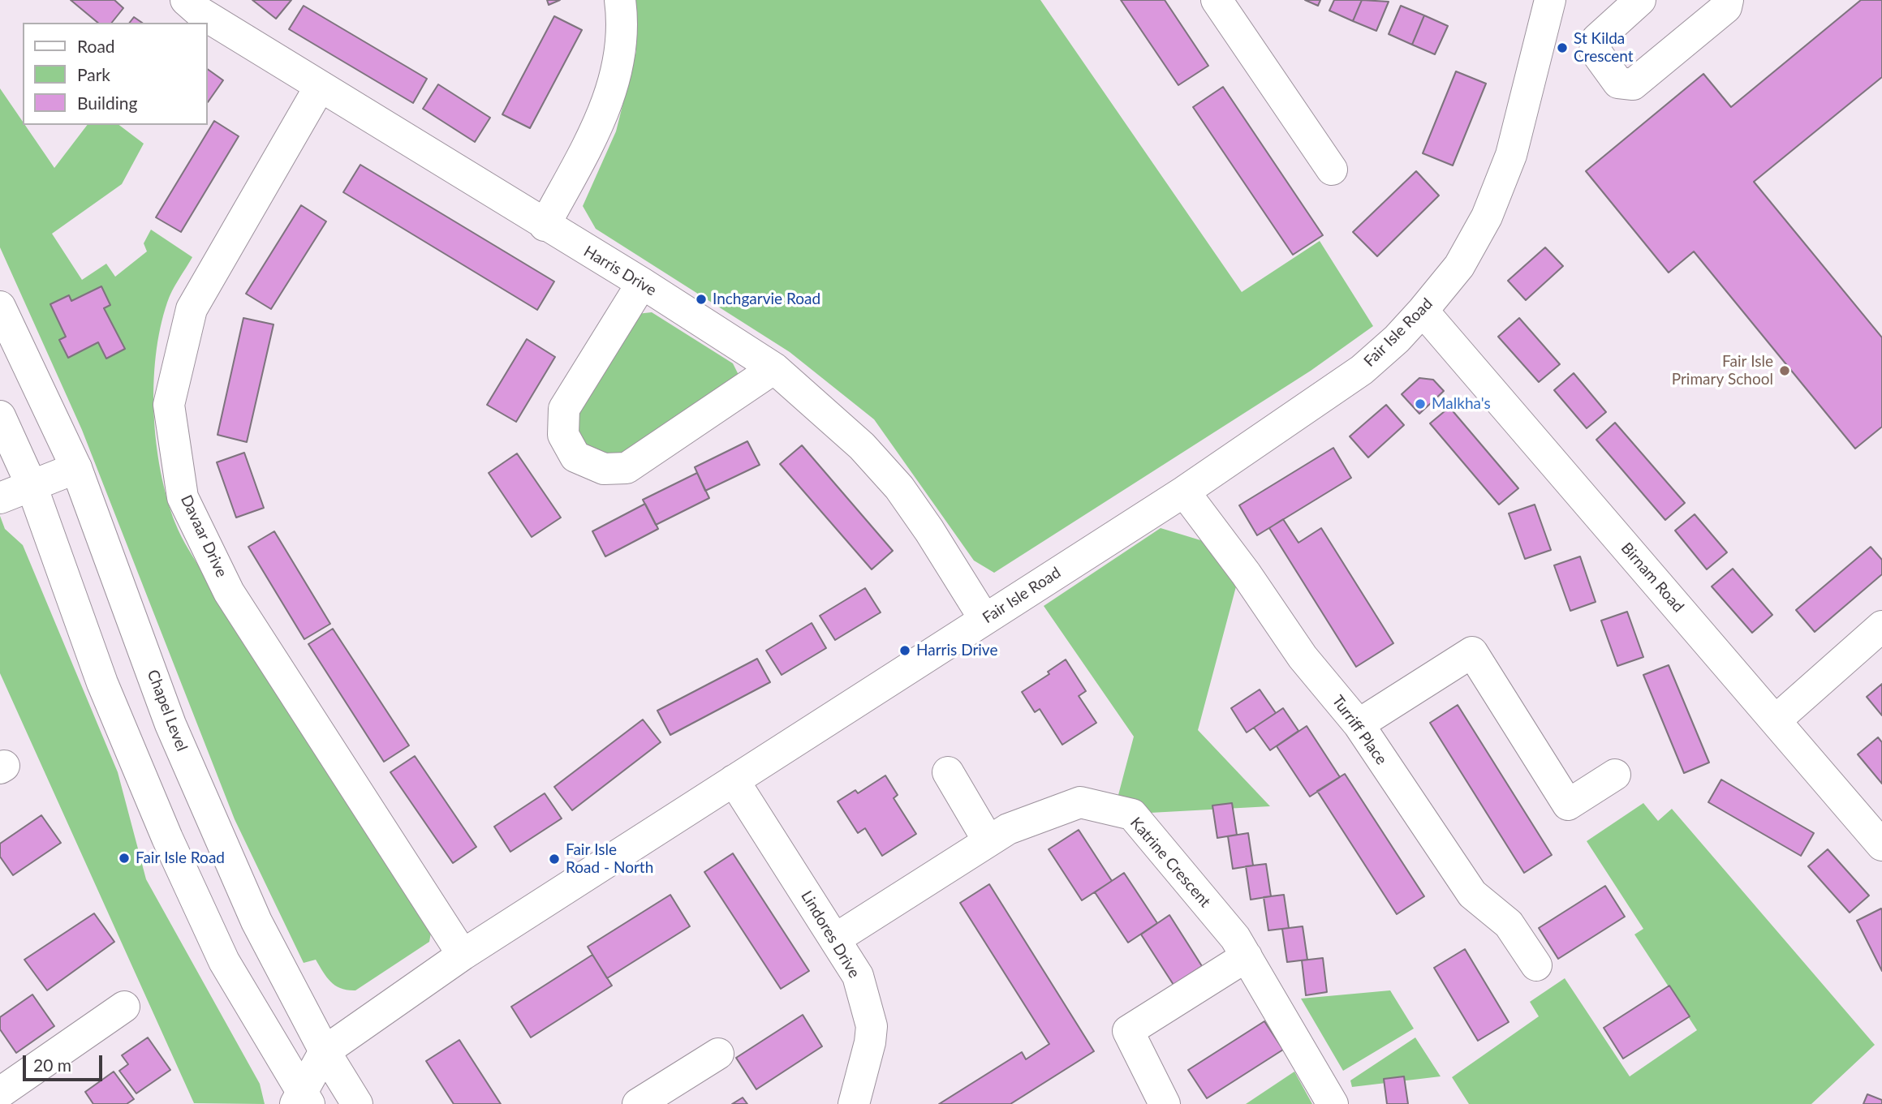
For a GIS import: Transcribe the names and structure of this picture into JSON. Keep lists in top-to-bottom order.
{
  "streets": {
    "street": [
      "Harris Drive",
      "Fair Isle Road",
      "Davaar Drive",
      "Birnam Road",
      "Chapel Level",
      "Turriff Place",
      "Katrine Crescent",
      "Lindores Drive"
    ]
  },
  "crossings": [
    ["Harris Drive", "Fair Isle Road"],
    ["Harris Drive", "Davaar Drive"],
    ["Fair Isle Road", "Davaar Drive"],
    ["Fair Isle Road", "Birnam Road"],
    ["Fair Isle Road", "Chapel Level"],
    ["Fair Isle Road", "Turriff Place"],
    ["Fair Isle Road", "Lindores Drive"],
    ["Katrine Crescent", "Lindores Drive"]
  ],
  "places": [
    "St Kilda Crescent",
    "Inchgarvie Road",
    "Fair Isle Primary School",
    "Malkha's",
    "Harris Drive",
    "Fair Isle Road",
    "Fair Isle Road - North"
  ],
  "legend": ["Road", "Park", "Building"],
  "scale_bar": "20 m"
}
